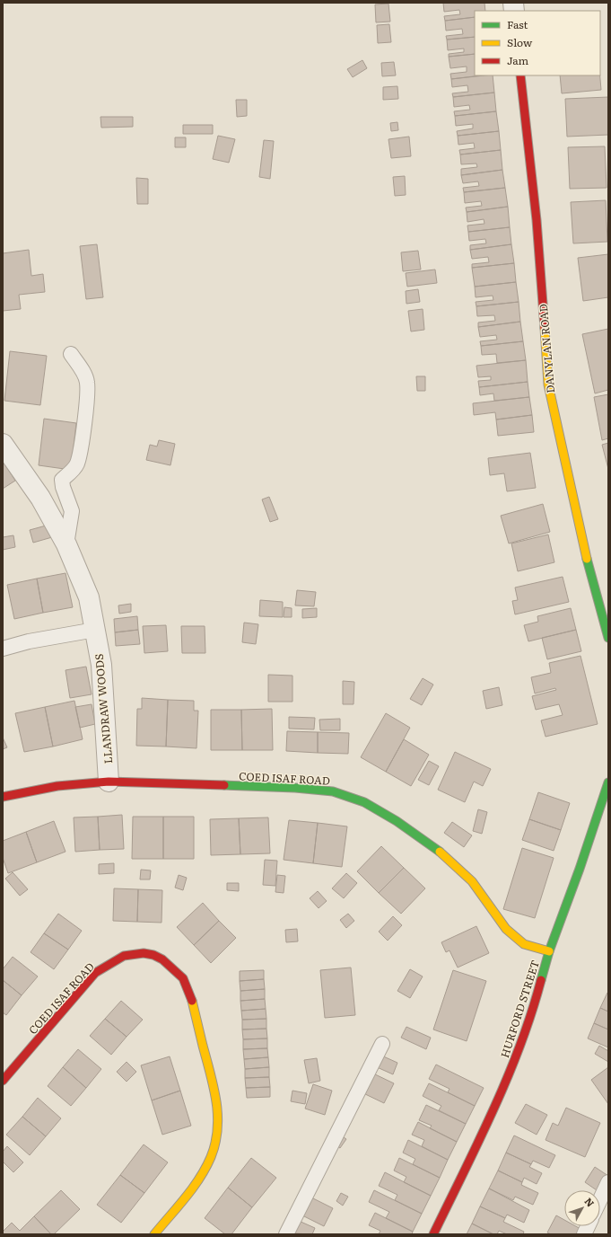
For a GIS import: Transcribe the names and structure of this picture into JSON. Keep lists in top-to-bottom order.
{
  "streets": {
    "street": [
      "DANYLAN ROAD",
      "LLANDRAW WOODS",
      "COED ISAF ROAD",
      "HURFORD STREET"
    ]
  },
  "crossings": [
    ["LLANDRAW WOODS", "COED ISAF ROAD"],
    ["COED ISAF ROAD", "HURFORD STREET"]
  ],
  "legend": ["Fast", "Slow", "Jam"],
  "north": "top right"
}
